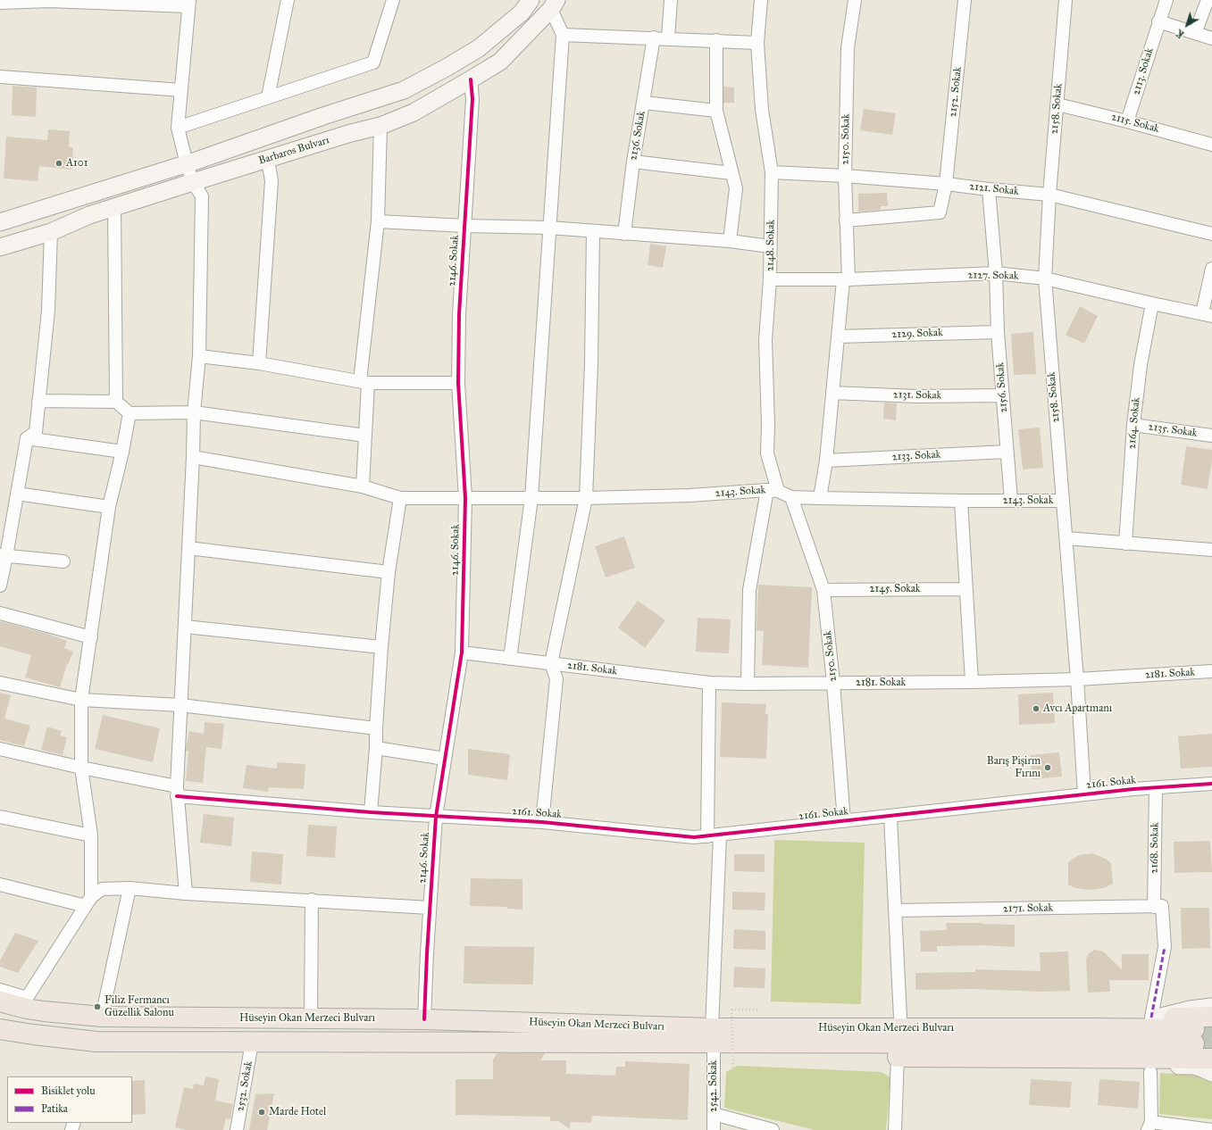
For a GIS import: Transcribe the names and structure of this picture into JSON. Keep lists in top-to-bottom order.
{
  "streets": {
    "main road": ["Hüseyin Okan Merzeci Bulvarı"],
    "street": [
      "2113. Sokak",
      "2152. Sokak",
      "2158. Sokak",
      "2115. Sokak",
      "2136. Sokak",
      "2150. Sokak",
      "Barbaros Bulvarı",
      "2121. Sokak",
      "2148. Sokak",
      "2146. Sokak",
      "2127. Sokak",
      "2129. Sokak",
      "2156. Sokak",
      "2131. Sokak",
      "2164. Sokak",
      "2135. Sokak",
      "2133. Sokak",
      "2143. Sokak",
      "2145. Sokak",
      "2181. Sokak",
      "2161. Sokak",
      "2168. Sokak",
      "2171. Sokak",
      "2532. Sokak",
      "2542. Sokak"
    ]
  },
  "crossings": [
    ["2113. Sokak", "2115. Sokak"],
    ["2152. Sokak", "2150. Sokak"],
    ["2152. Sokak", "2121. Sokak"],
    ["2158. Sokak", "2115. Sokak"],
    ["2158. Sokak", "2121. Sokak"],
    ["2158. Sokak", "2127. Sokak"],
    ["2158. Sokak", "2143. Sokak"],
    ["2158. Sokak", "2181. Sokak"],
    ["2158. Sokak", "2161. Sokak"],
    ["2150. Sokak", "2121. Sokak"],
    ["2150. Sokak", "2127. Sokak"],
    ["2150. Sokak", "2129. Sokak"],
    ["2150. Sokak", "2131. Sokak"],
    ["2150. Sokak", "2133. Sokak"],
    ["2150. Sokak", "2143. Sokak"],
    ["2150. Sokak", "2145. Sokak"],
    ["2150. Sokak", "2181. Sokak"],
    ["2150. Sokak", "2161. Sokak"],
    ["Barbaros Bulvarı", "2146. Sokak"],
    ["2121. Sokak", "2148. Sokak"],
    ["2121. Sokak", "2156. Sokak"],
    ["2148. Sokak", "2127. Sokak"],
    ["2148. Sokak", "2143. Sokak"],
    ["2146. Sokak", "2143. Sokak"],
    ["2146. Sokak", "2181. Sokak"],
    ["2146. Sokak", "2161. Sokak"],
    ["2146. Sokak", "Hüseyin Okan Merzeci Bulvarı"],
    ["2127. Sokak", "2156. Sokak"],
    ["2127. Sokak", "2164. Sokak"],
    ["2129. Sokak", "2156. Sokak"],
    ["2156. Sokak", "2131. Sokak"],
    ["2156. Sokak", "2133. Sokak"],
    ["2156. Sokak", "2143. Sokak"],
    ["2164. Sokak", "2135. Sokak"],
    ["2161. Sokak", "2168. Sokak"],
    ["2161. Sokak", "2542. Sokak"],
    ["2168. Sokak", "2171. Sokak"],
    ["Hüseyin Okan Merzeci Bulvarı", "2532. Sokak"],
    ["Hüseyin Okan Merzeci Bulvarı", "2542. Sokak"]
  ],
  "places": [
    "A101",
    "Avcı Apartmanı",
    "Barış Pişirm Fırını",
    "Filiz Fermancı Güzellik Salonu",
    "Marde Hotel"
  ],
  "legend": ["Bisiklet yolu", "Patika"],
  "north": "bottom left"
}
